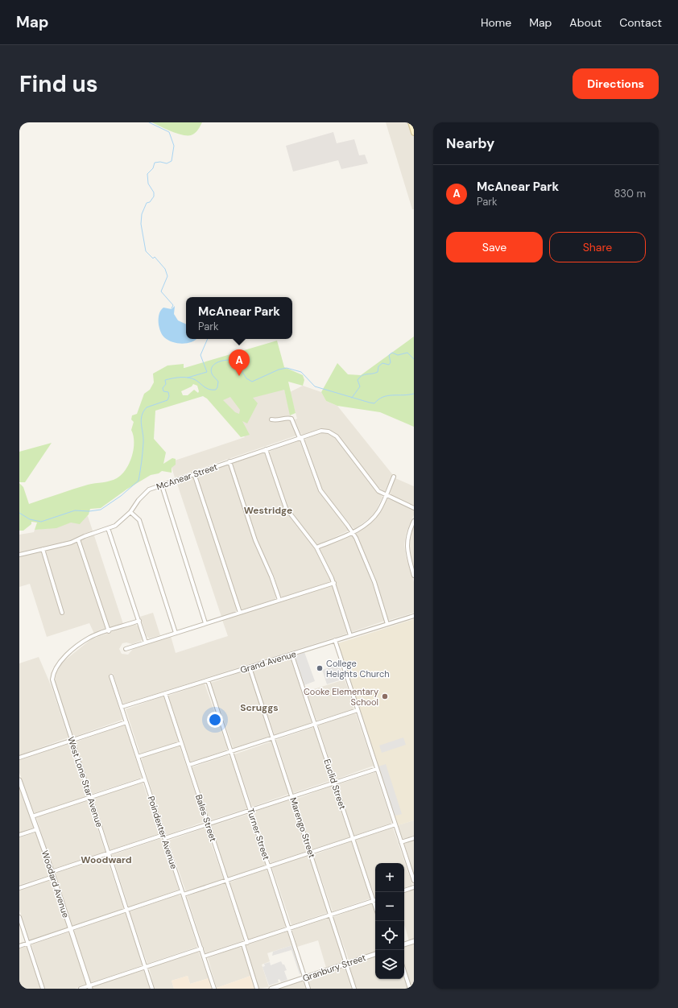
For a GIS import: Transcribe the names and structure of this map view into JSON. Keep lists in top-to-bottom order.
{
  "streets": {
    "street": [
      "McAnear Street",
      "Grand Avenue",
      "West Lone Star Avenue",
      "Euclid Street",
      "Bales Street",
      "Marengo Street",
      "Poindexter Avenue",
      "Turner Street",
      "Woodard Avenue",
      "Granbury Street"
    ]
  },
  "crossings": [
    ["Grand Avenue", "Euclid Street"],
    ["Grand Avenue", "Bales Street"],
    ["Grand Avenue", "Marengo Street"],
    ["Grand Avenue", "Poindexter Avenue"],
    ["Grand Avenue", "Turner Street"],
    ["Marengo Street", "Granbury Street"],
    ["Turner Street", "Granbury Street"]
  ],
  "districts": ["Westridge", "Scruggs", "Woodward"],
  "places": ["College Heights Church", "Cooke Elementary School"],
  "page": {
    "header": "Map",
    "nav": [
      "Home",
      "Map",
      "About",
      "Contact"
    ],
    "buttons": [
      "Directions",
      ["Save", "Share"]
    ],
    "title": "Find us",
    "heading": "Nearby",
    "list": [
      {
        "mark": "A",
        "name": "McAnear Park",
        "note": "Park",
        "value": "830 m"
      }
    ],
    "popup": ["McAnear Park", "Park"],
    "pins": "A",
    "map_buttons": ["+", "−"]
  }
}
